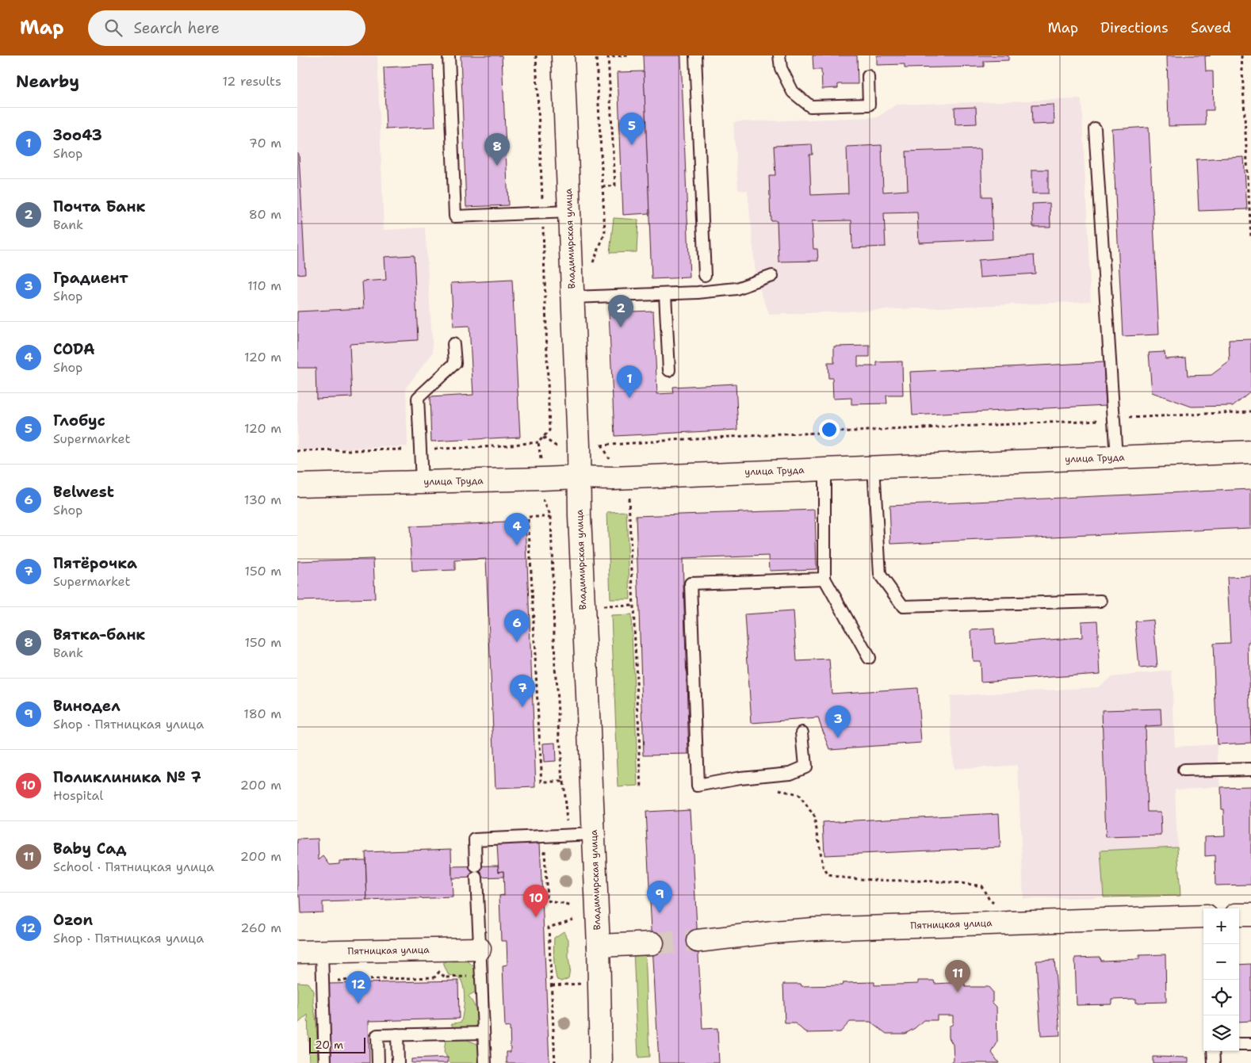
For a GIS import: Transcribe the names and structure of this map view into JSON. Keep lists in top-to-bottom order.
{
  "streets": {
    "street": ["Владимирская улица", "улица Труда", "Пятницкая улица"]
  },
  "crossings": [
    ["Владимирская улица", "улица Труда"]
  ],
  "scale_bar": "20 m",
  "page": {
    "header": "Map",
    "search": "Search here",
    "nav": ["Map", "Directions", "Saved"],
    "heading": ["Nearby", "12 results"],
    "list": [
      {
        "mark": "1",
        "name": "Зоо43",
        "note": "Shop",
        "value": "70 m"
      },
      {
        "mark": "2",
        "name": "Почта Банк",
        "note": "Bank",
        "value": "80 m"
      },
      {
        "mark": "3",
        "name": "Градиент",
        "note": "Shop",
        "value": "110 m"
      },
      {
        "mark": "4",
        "name": "CODA",
        "note": "Shop",
        "value": "120 m"
      },
      {
        "mark": "5",
        "name": "Глобус",
        "note": "Supermarket",
        "value": "120 m"
      },
      {
        "mark": "6",
        "name": "Belwest",
        "note": "Shop",
        "value": "130 m"
      },
      {
        "mark": "7",
        "name": "Пятёрочка",
        "note": "Supermarket",
        "value": "150 m"
      },
      {
        "mark": "8",
        "name": "Вятка-банк",
        "note": "Bank",
        "value": "150 m"
      },
      {
        "mark": "9",
        "name": "Винодел",
        "note": "Shop · Пятницкая улица",
        "value": "180 m"
      },
      {
        "mark": "10",
        "name": "Поликлиника № 7",
        "note": "Hospital",
        "value": "200 m"
      },
      {
        "mark": "11",
        "name": "Baby Сад",
        "note": "School · Пятницкая улица",
        "value": "200 m"
      },
      {
        "mark": "12",
        "name": "Ozon",
        "note": "Shop · Пятницкая улица",
        "value": "260 m"
      }
    ],
    "pins": [
      "5",
      "8",
      "2",
      "1",
      "4",
      "6",
      "7",
      "3",
      "9",
      "10",
      "11",
      "12"
    ],
    "map_buttons": ["+", "−"],
    "scale": "20 m"
  }
}
